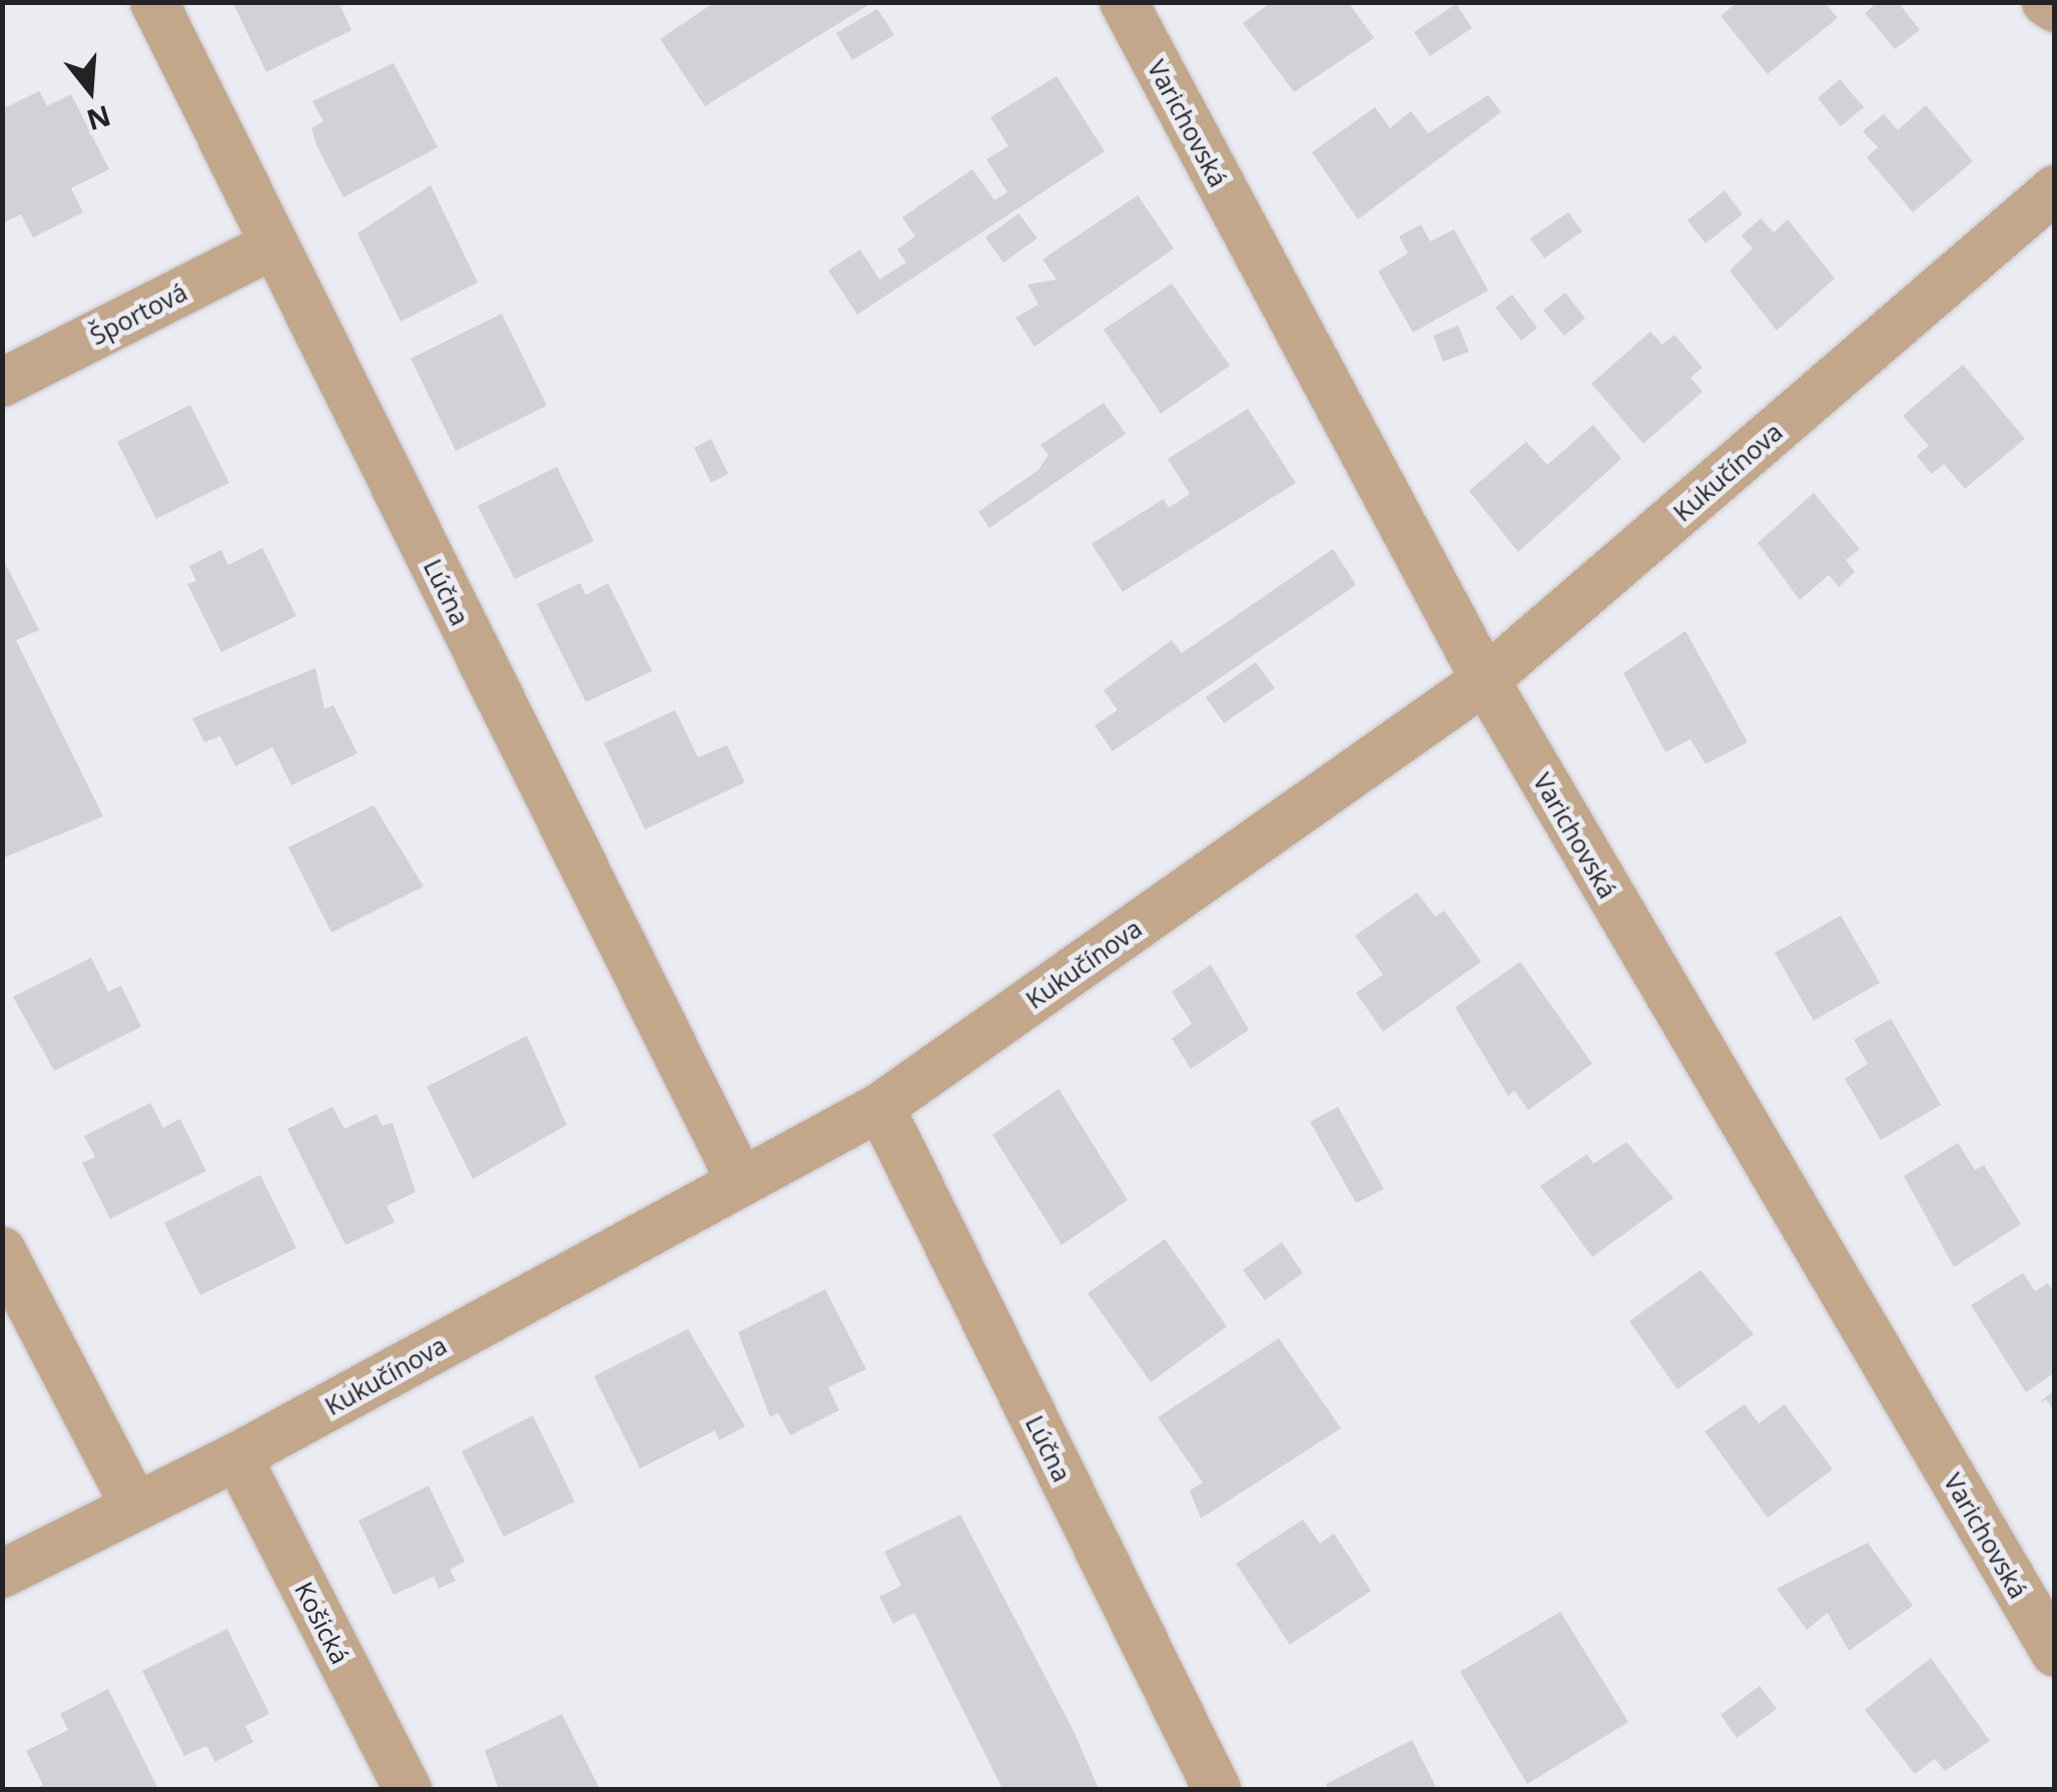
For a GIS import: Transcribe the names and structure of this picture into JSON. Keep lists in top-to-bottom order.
{
  "streets": {
    "street": [
      "Varichovská",
      "Športová",
      "Kukučínova",
      "Lúčna",
      "Košická"
    ]
  },
  "crossings": [
    ["Varichovská", "Kukučínova"],
    ["Športová", "Lúčna"],
    ["Kukučínova", "Lúčna"],
    ["Kukučínova", "Košická"]
  ],
  "north": "bottom"
}
